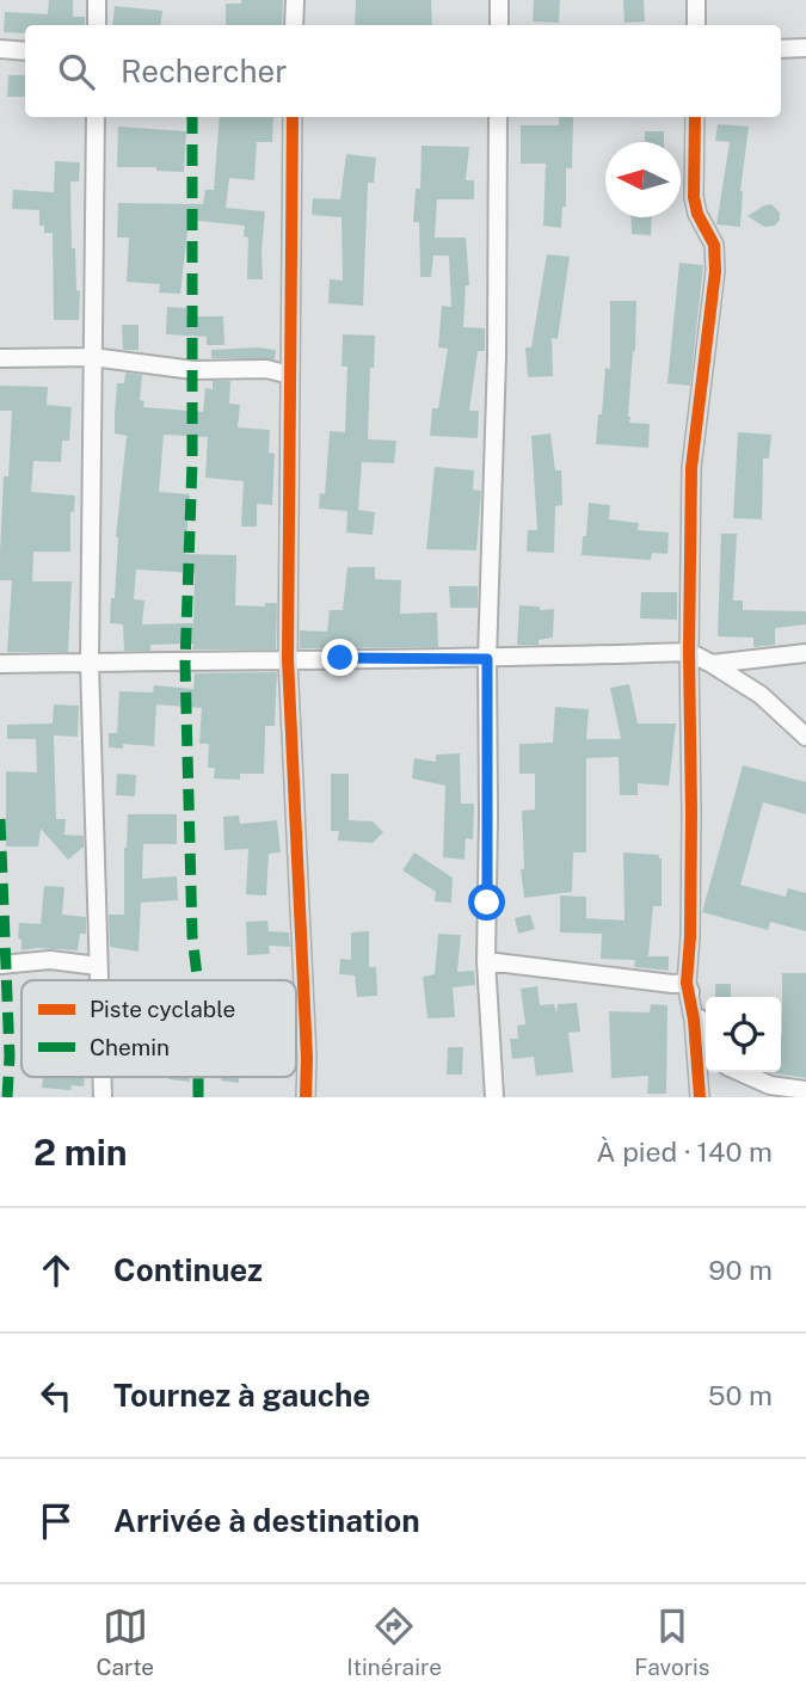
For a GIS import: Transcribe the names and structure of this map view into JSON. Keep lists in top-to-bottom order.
{
  "legend": ["Piste cyclable", "Chemin"],
  "north": "left",
  "page": {
    "search": "Rechercher",
    "heading": ["2 min", "À pied · 140 m"],
    "list": [
      ["Continuez", "90 m"],
      ["Tournez à gauche", "50 m"],
      "Arrivée à destination"
    ],
    "nav": ["Carte", "Itinéraire", "Favoris"]
  }
}
